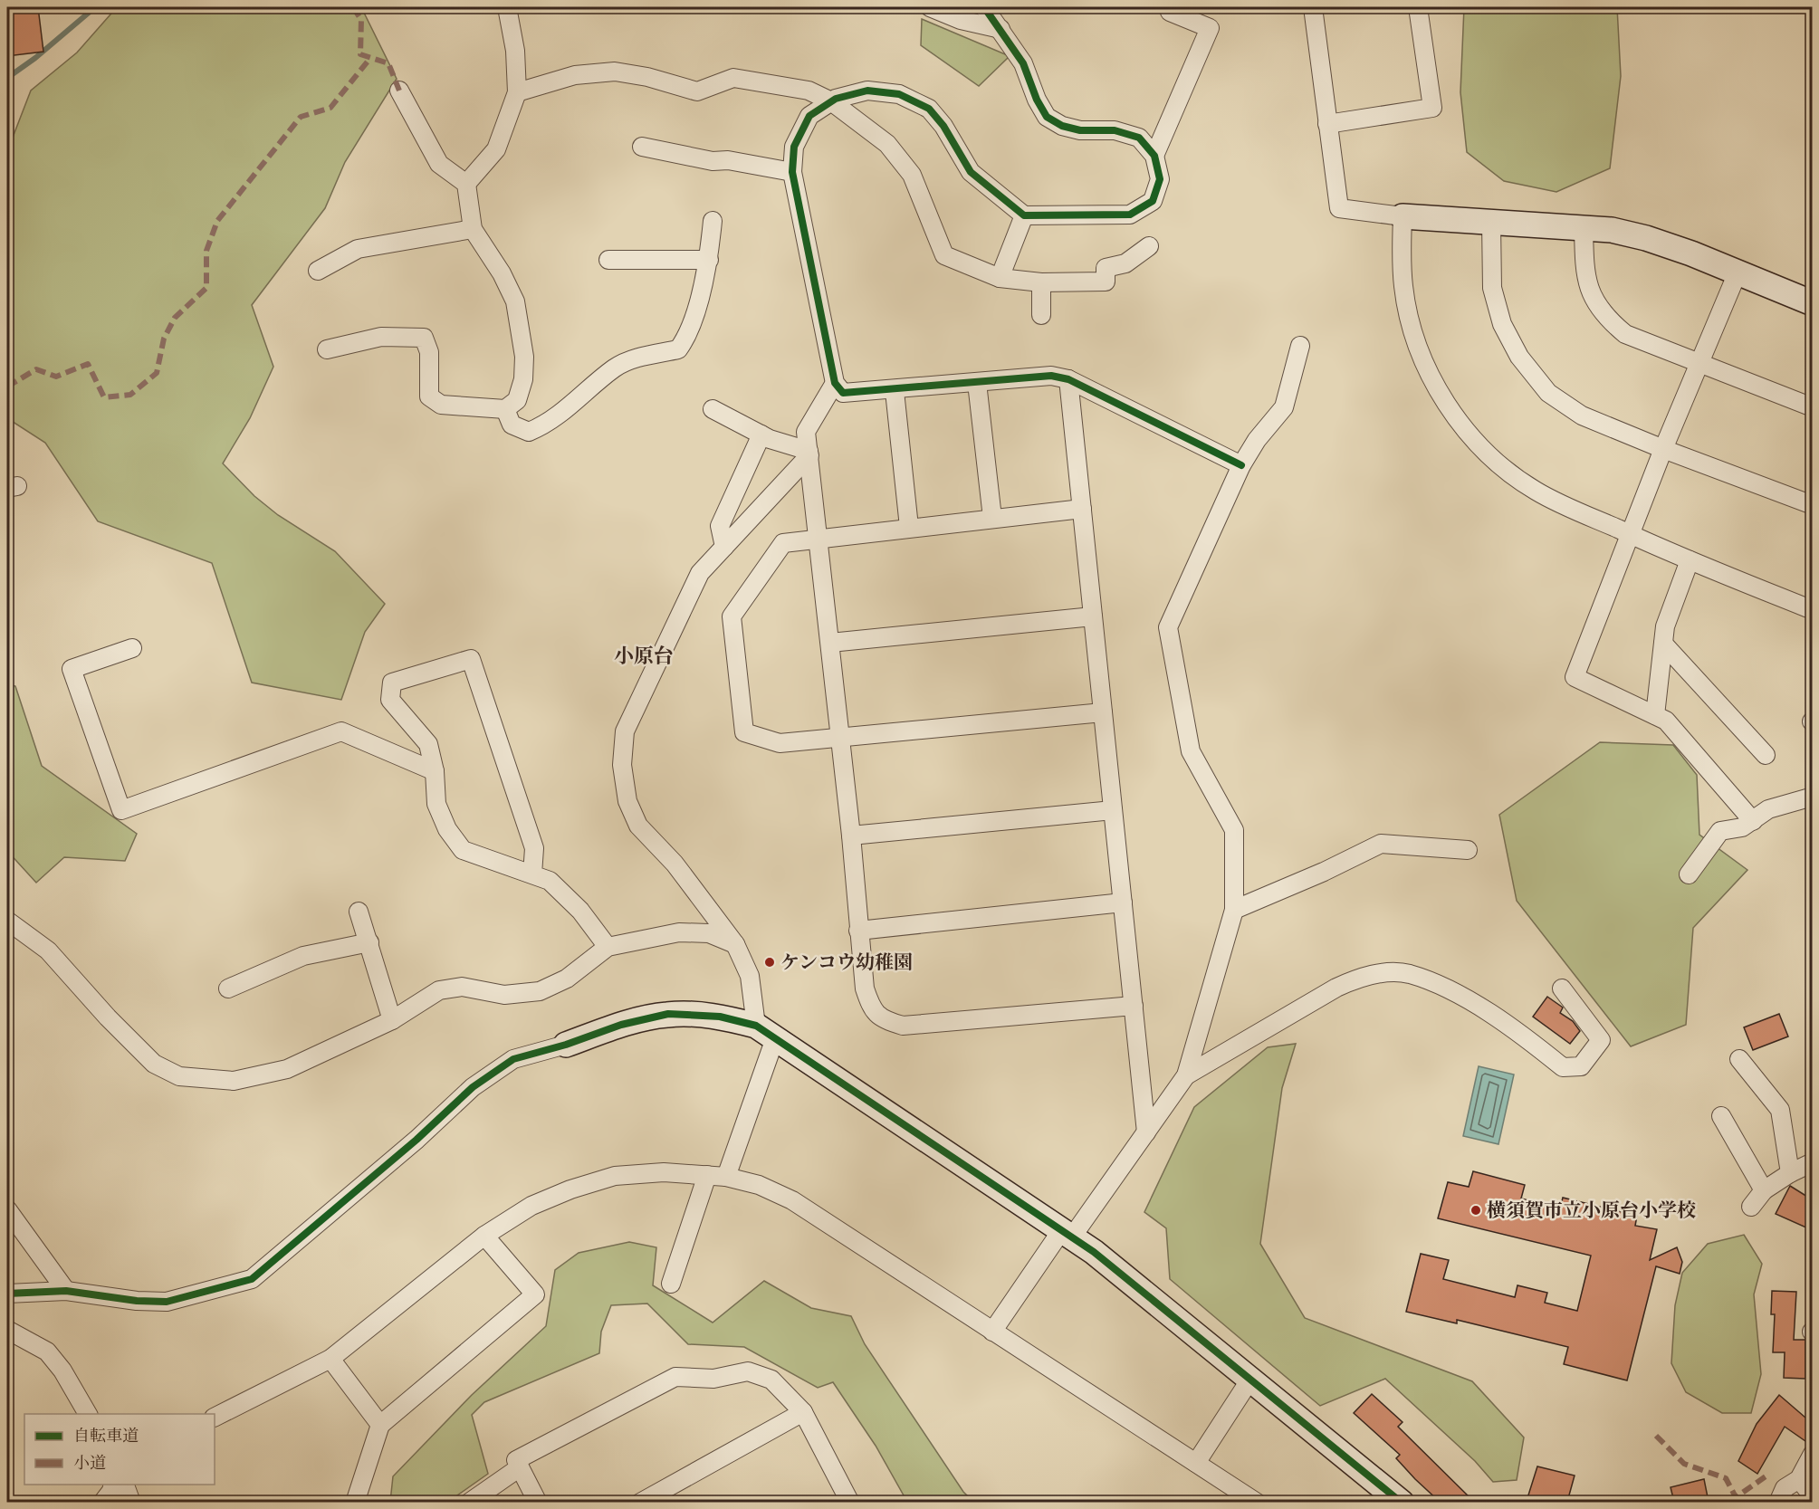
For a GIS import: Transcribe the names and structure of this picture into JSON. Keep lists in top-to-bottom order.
{
  "districts": ["小原台"],
  "places": ["ケンコウ幼稚園", "横須賀市立小原台小学校"],
  "legend": ["自転車道", "小道"]
}
